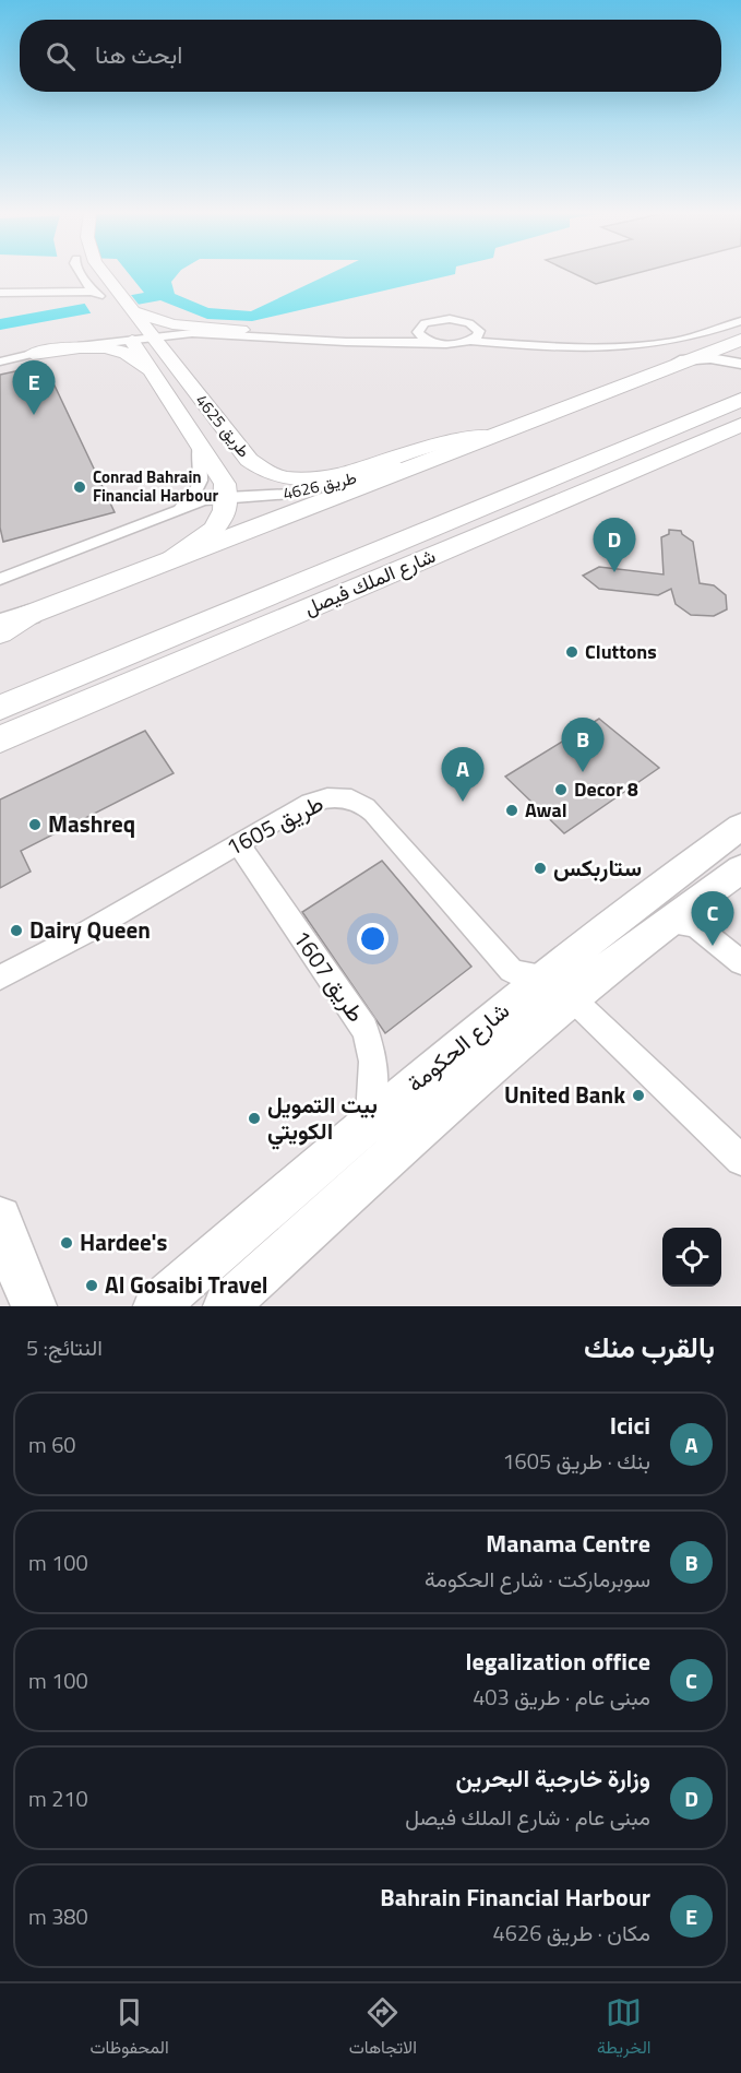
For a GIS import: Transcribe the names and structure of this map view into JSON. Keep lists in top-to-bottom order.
{
  "streets": {
    "highway": ["شارع الملك فيصل"],
    "main road": ["طريق 4625", "شارع الحكومة"],
    "street": ["طريق 4626", "طريق 1605", "طريق 1607"]
  },
  "crossings": [
    ["طريق 4625", "طريق 4626"],
    ["طريق 1605", "طريق 1607"],
    ["طريق 1605", "شارع الحكومة"],
    ["طريق 1607", "شارع الحكومة"]
  ],
  "places": [
    "Conrad Bahrain Financial Harbour",
    "Cluttons",
    "Decor 8",
    "Awal",
    "Mashreq",
    "ستاربكس",
    "Dairy Queen",
    "United Bank",
    "بيت التمويل الكويتي",
    "Hardee's",
    "Al Gosaibi Travel"
  ],
  "page": {
    "search": "ابحث هنا",
    "pins": [
      "E",
      "D",
      "B",
      "A",
      "C"
    ],
    "heading": ["بالقرب منك", "النتائج: 5"],
    "list": [
      {
        "mark": "A",
        "name": "Icici",
        "note": "بنك · طريق 1605",
        "value": "60 m"
      },
      {
        "mark": "B",
        "name": "Manama Centre",
        "note": "سوبرماركت · شارع الحكومة",
        "value": "100 m"
      },
      {
        "mark": "C",
        "name": "legalization office",
        "note": "مبنى عام · طريق 403",
        "value": "100 m"
      },
      {
        "mark": "D",
        "name": "وزارة خارجية البحرين",
        "note": "مبنى عام · شارع الملك فيصل",
        "value": "210 m"
      },
      {
        "mark": "E",
        "name": "Bahrain Financial Harbour",
        "note": "مكان · طريق 4626",
        "value": "380 m"
      }
    ],
    "nav": ["الخريطة", "الاتجاهات", "المحفوظات"]
  }
}
